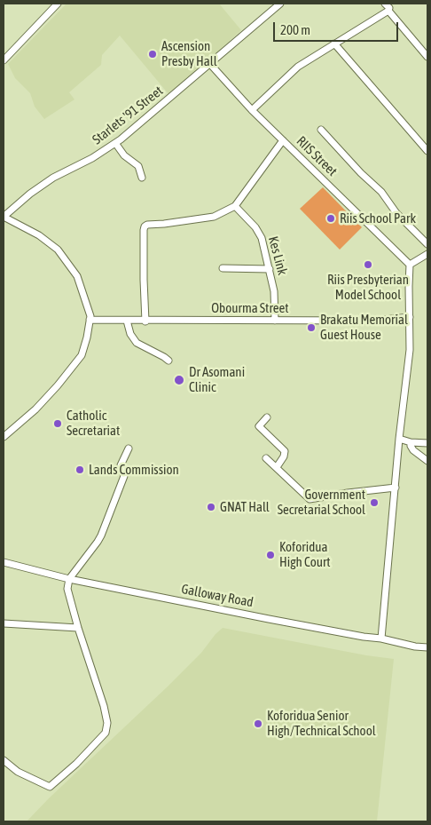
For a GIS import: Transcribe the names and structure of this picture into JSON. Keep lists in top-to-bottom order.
{
  "streets": {
    "street": [
      "Starlets '91 Street",
      "RIIS Street",
      "Kes Link",
      "Obourma Street",
      "Galloway Road"
    ]
  },
  "crossings": [
    ["Starlets '91 Street", "RIIS Street"],
    ["Kes Link", "Obourma Street"]
  ],
  "places": [
    "Ascension Presby Hall",
    "Riis School Park",
    "Riis Presbyterian Model School",
    "Brakatu Memorial Guest House",
    "Dr Asomani Clinic",
    "Catholic Secretariat",
    "Lands Commission",
    "Government Secretarial School",
    "GNAT Hall",
    "Koforidua High Court",
    "Koforidua Senior High/Technical School"
  ],
  "scale_bar": "200 m"
}
